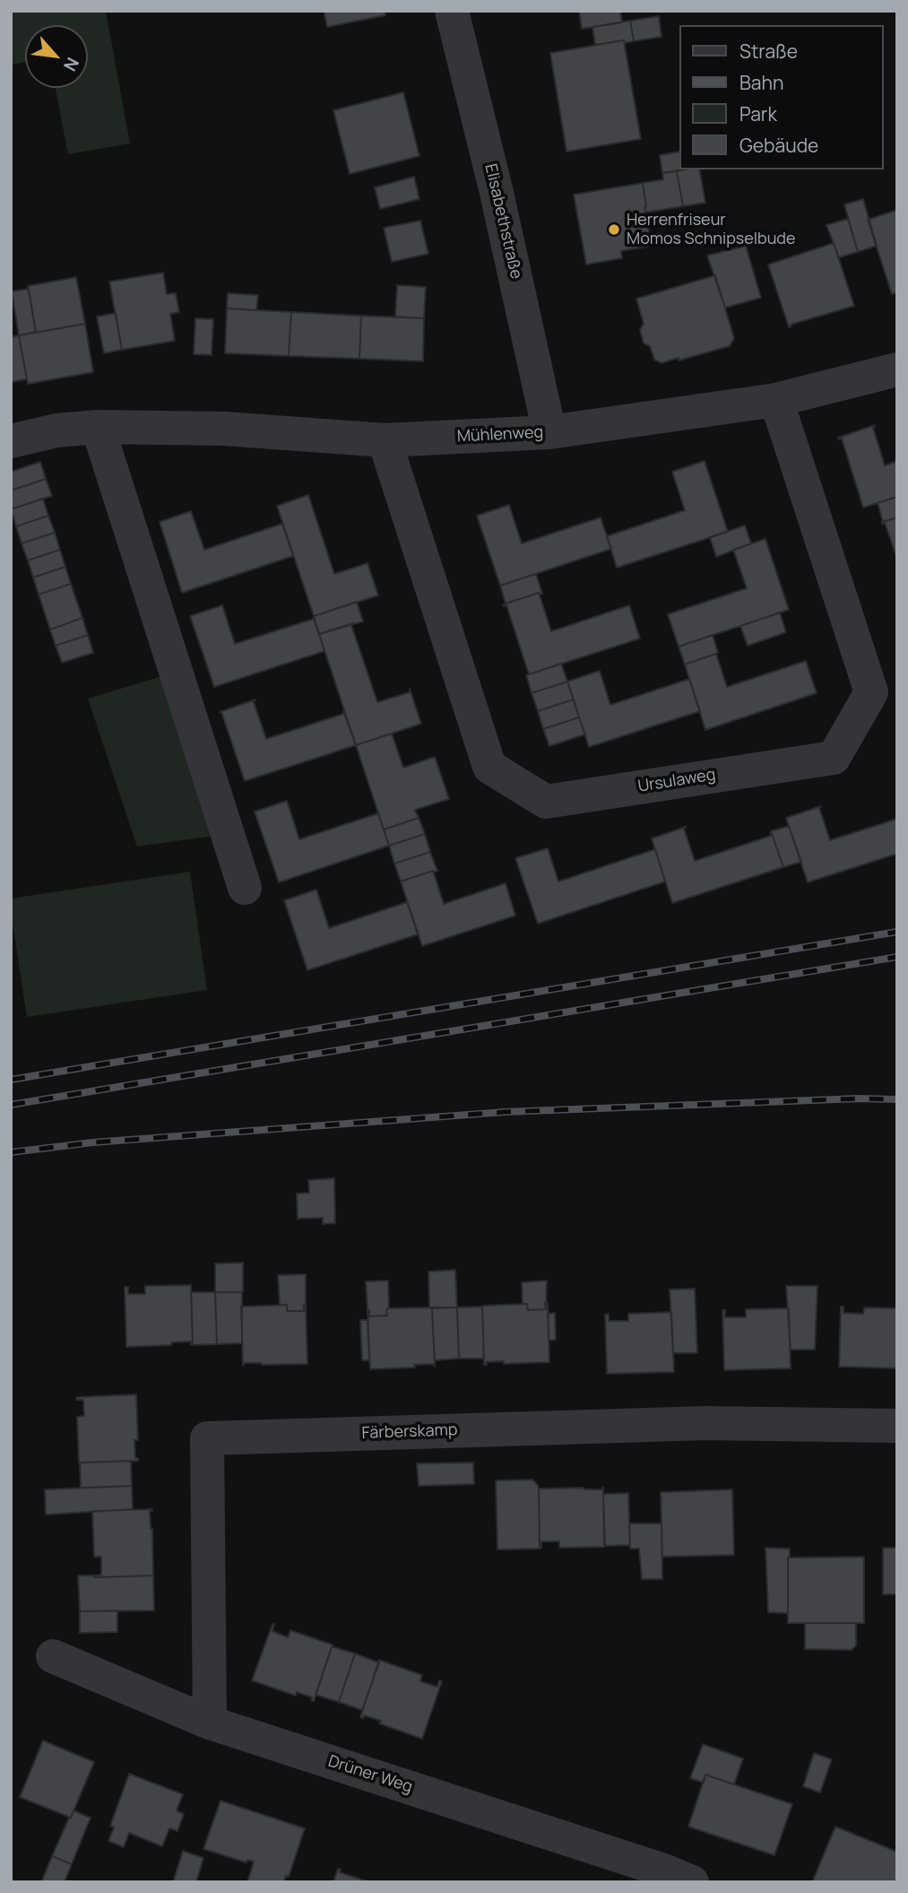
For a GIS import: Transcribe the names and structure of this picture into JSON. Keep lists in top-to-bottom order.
{
  "streets": {
    "street": [
      "Elisabethstraße",
      "Mühlenweg",
      "Ursulaweg",
      "Färberskamp",
      "Drüner Weg"
    ]
  },
  "crossings": [
    ["Elisabethstraße", "Mühlenweg"],
    ["Mühlenweg", "Ursulaweg"],
    ["Färberskamp", "Drüner Weg"]
  ],
  "places": ["Herrenfriseur Momos Schnipselbude"],
  "legend": [
    "Straße",
    "Bahn",
    "Park",
    "Gebäude"
  ],
  "north": "bottom right"
}
